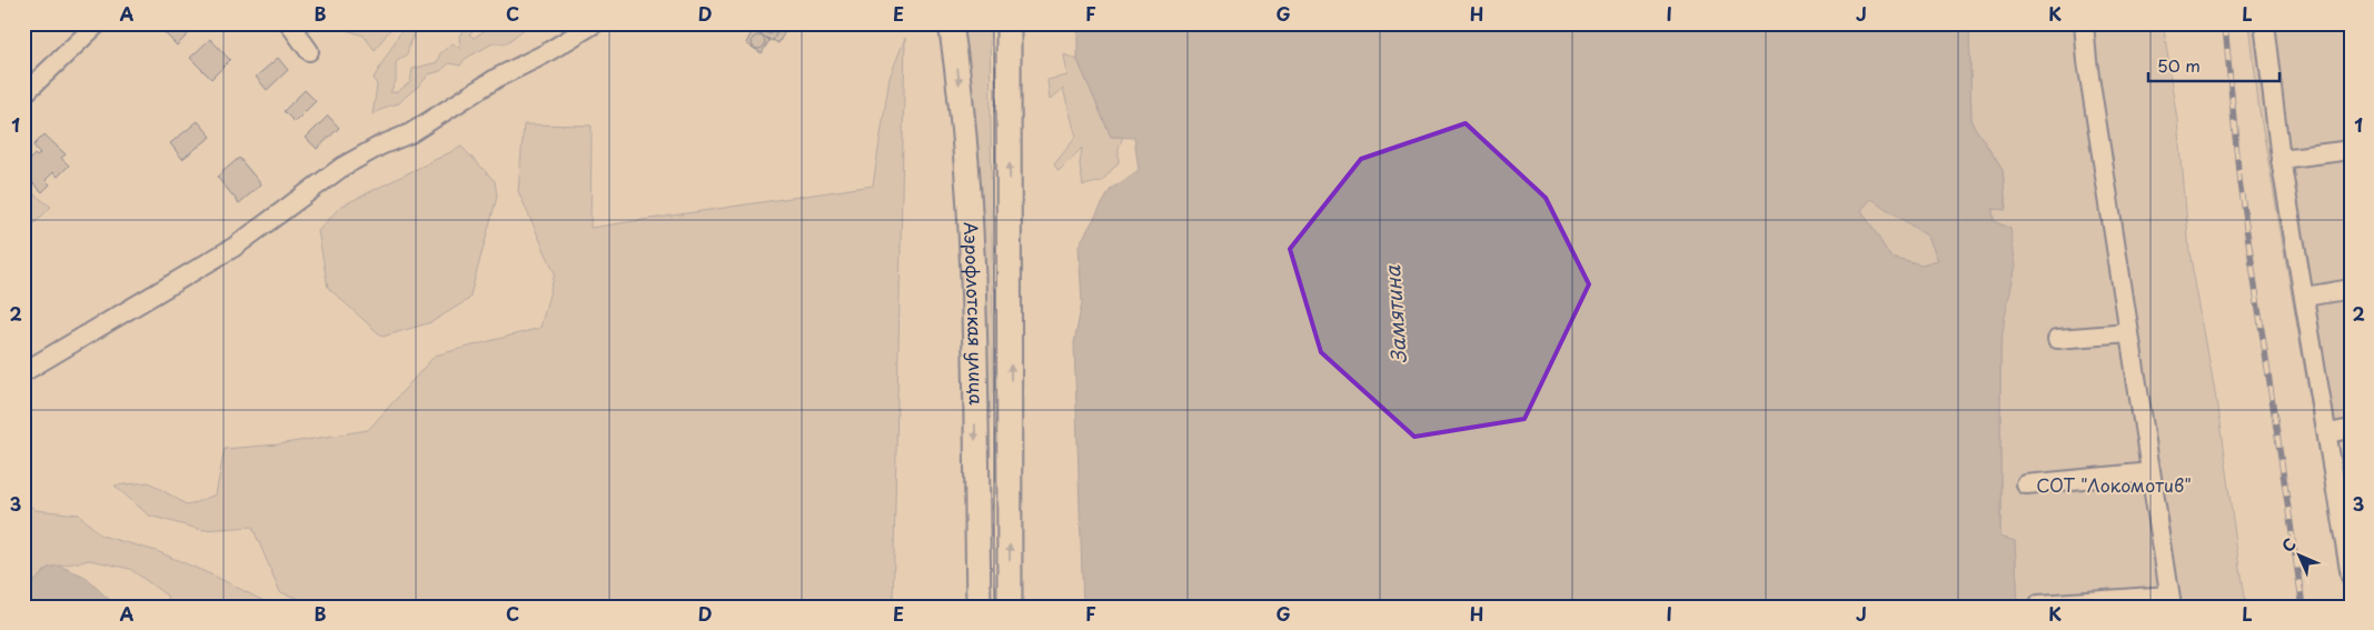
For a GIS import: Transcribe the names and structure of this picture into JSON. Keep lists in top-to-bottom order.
{
  "streets": {
    "main road": ["Аэрофлотская улица"]
  },
  "water": ["Замятина"],
  "parks": ["СОТ \"Локомотив\""],
  "scale_bar": "50 m",
  "north": "top left",
  "grid": {
    "columns": [
      "A",
      "B",
      "C",
      "D",
      "E",
      "F",
      "G",
      "H",
      "I",
      "J",
      "K",
      "L"
    ],
    "rows": ["1", "2", "3"]
  }
}
